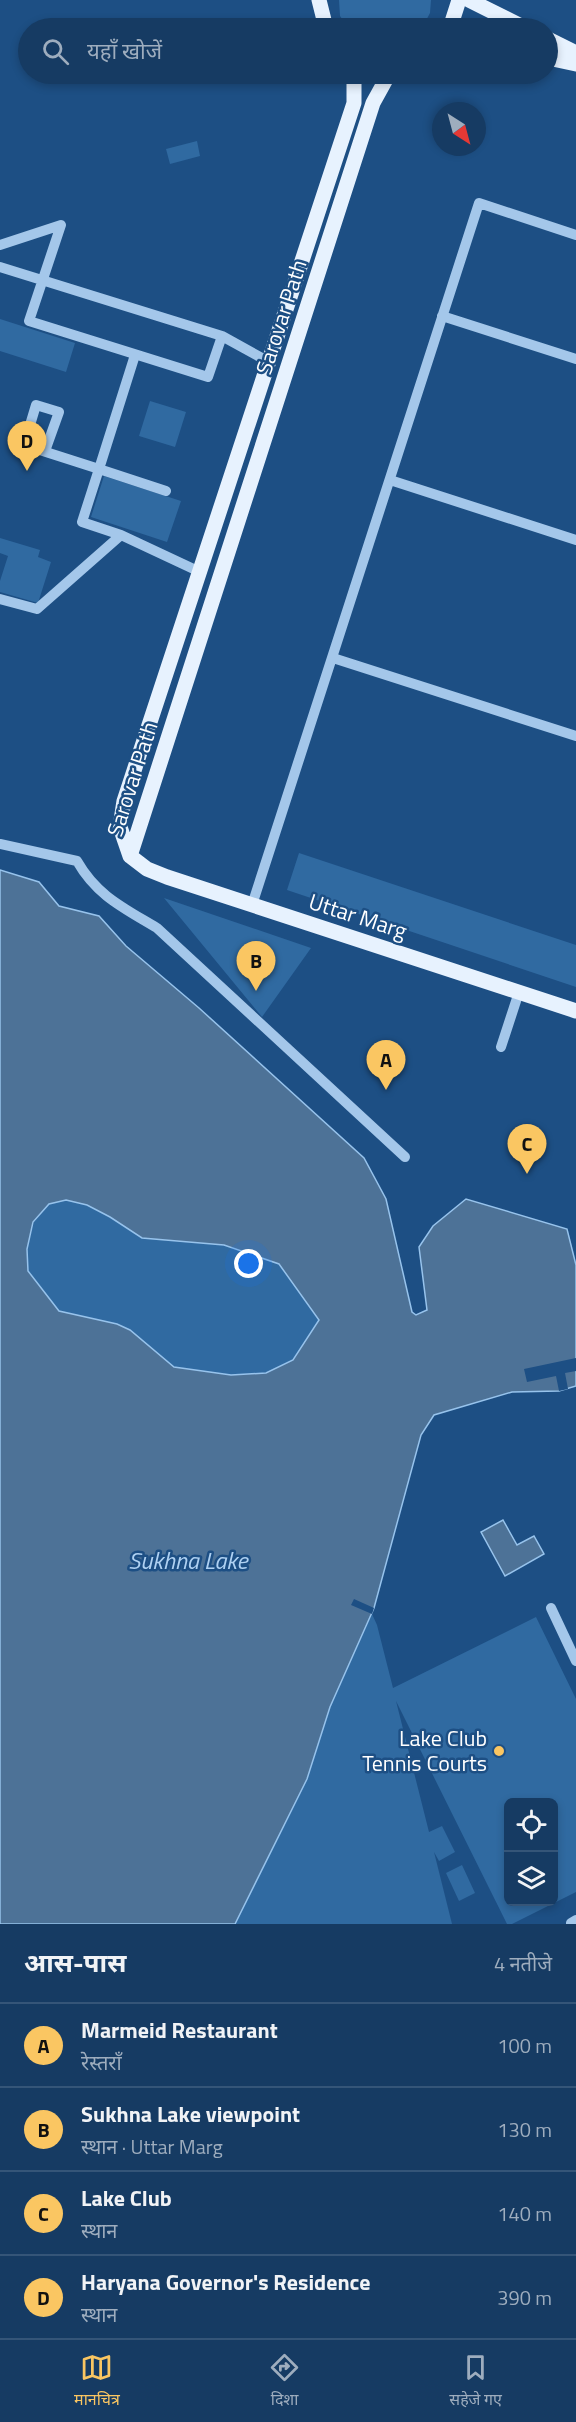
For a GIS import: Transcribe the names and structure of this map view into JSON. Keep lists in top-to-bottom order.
{
  "streets": {
    "main road": ["Sarovar Path", "Uttar Marg"]
  },
  "crossings": [
    ["Sarovar Path", "Uttar Marg"]
  ],
  "water": ["Sukhna Lake"],
  "places": ["Lake Club Tennis Courts"],
  "north": "bottom right",
  "page": {
    "search": "यहाँ खोजें",
    "pins": [
      "D",
      "B",
      "A",
      "C"
    ],
    "heading": ["आस-पास", "4 नतीजे"],
    "list": [
      {
        "mark": "A",
        "name": "Marmeid Restaurant",
        "note": "रेस्तराँ",
        "value": "100 m"
      },
      {
        "mark": "B",
        "name": "Sukhna Lake viewpoint",
        "note": "स्थान · Uttar Marg",
        "value": "130 m"
      },
      {
        "mark": "C",
        "name": "Lake Club",
        "note": "स्थान",
        "value": "140 m"
      },
      {
        "mark": "D",
        "name": "Haryana Governor's Residence",
        "note": "स्थान",
        "value": "390 m"
      }
    ],
    "nav": ["मानचित्र", "दिशा", "सहेजे गए"]
  }
}
